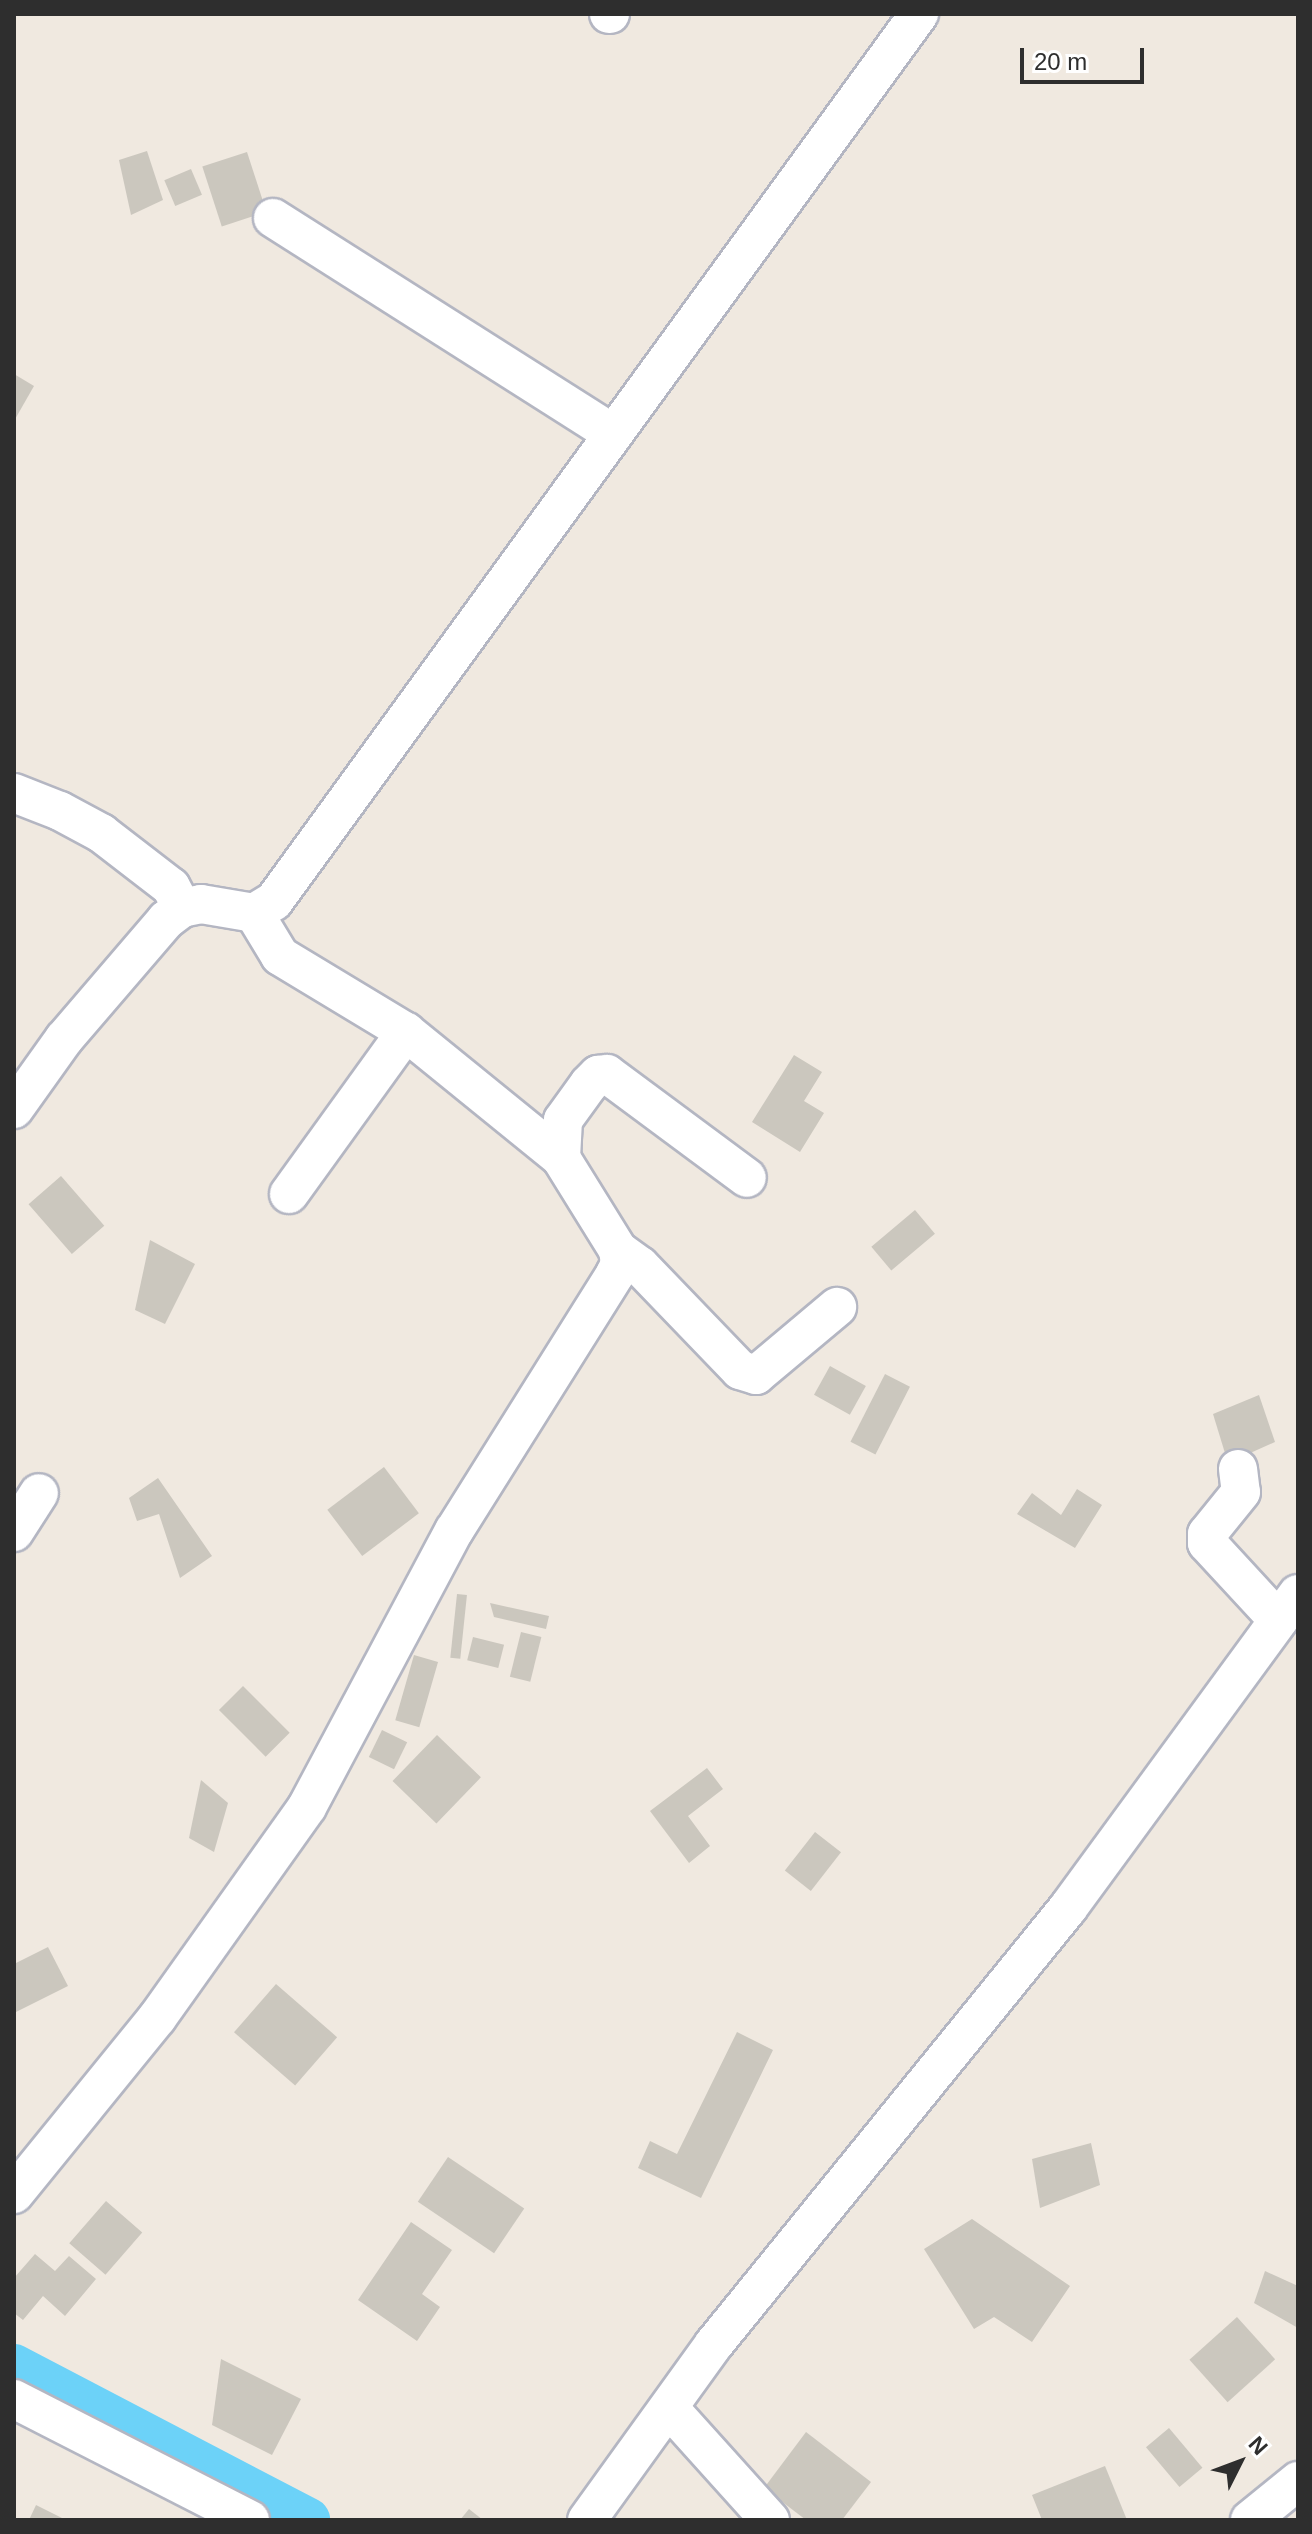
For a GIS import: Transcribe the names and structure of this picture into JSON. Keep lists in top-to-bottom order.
{
  "scale_bar": "20 m",
  "north": "top right"
}
